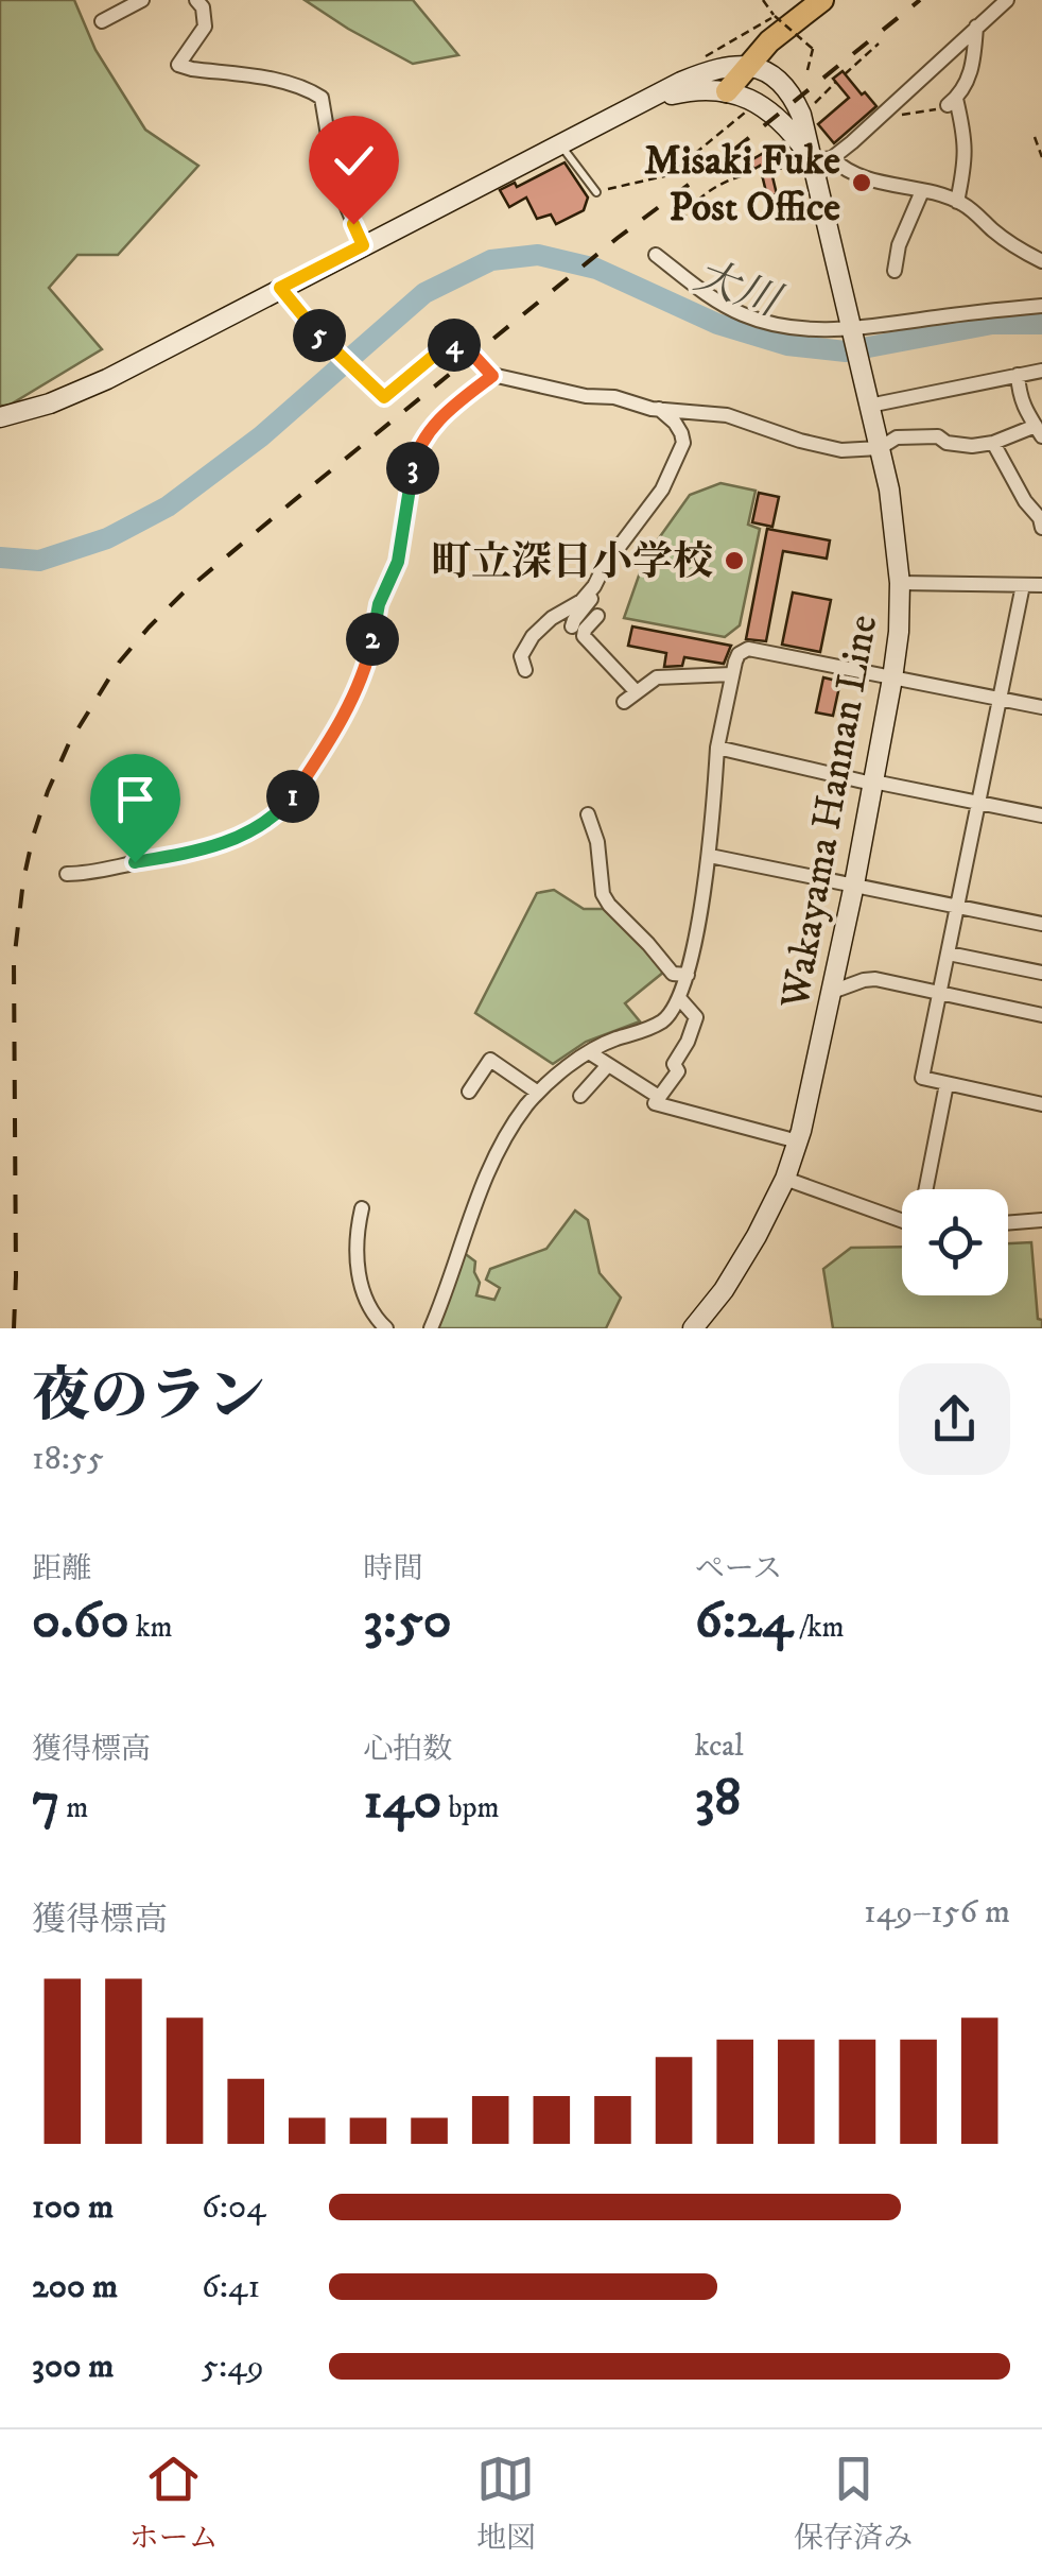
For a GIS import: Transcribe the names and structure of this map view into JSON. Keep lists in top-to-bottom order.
{
  "streets": {
    "main road": ["Wakayama Hannan Line"]
  },
  "water": ["大川"],
  "places": ["Misaki Fuke Post Office", "町立深日小学校"],
  "page": {
    "pins": [
      "5",
      "4",
      "3",
      "2",
      "1"
    ],
    "heading": ["夜のラン", "18:55"],
    "stats": [
      ["距離", "0.60 km"],
      ["時間", "3:50"],
      ["ペース", "6:24 /km"],
      ["獲得標高", "7 m"],
      ["心拍数", "140 bpm"],
      ["kcal", "38"]
    ],
    "chart": ["獲得標高", "149–156 m"],
    "list": [
      {
        "name": "100 m",
        "note": "6:04"
      },
      {
        "name": "200 m",
        "note": "6:41"
      },
      {
        "name": "300 m",
        "note": "5:49"
      }
    ],
    "tabs": ["ホーム", "地図", "保存済み"]
  }
}
